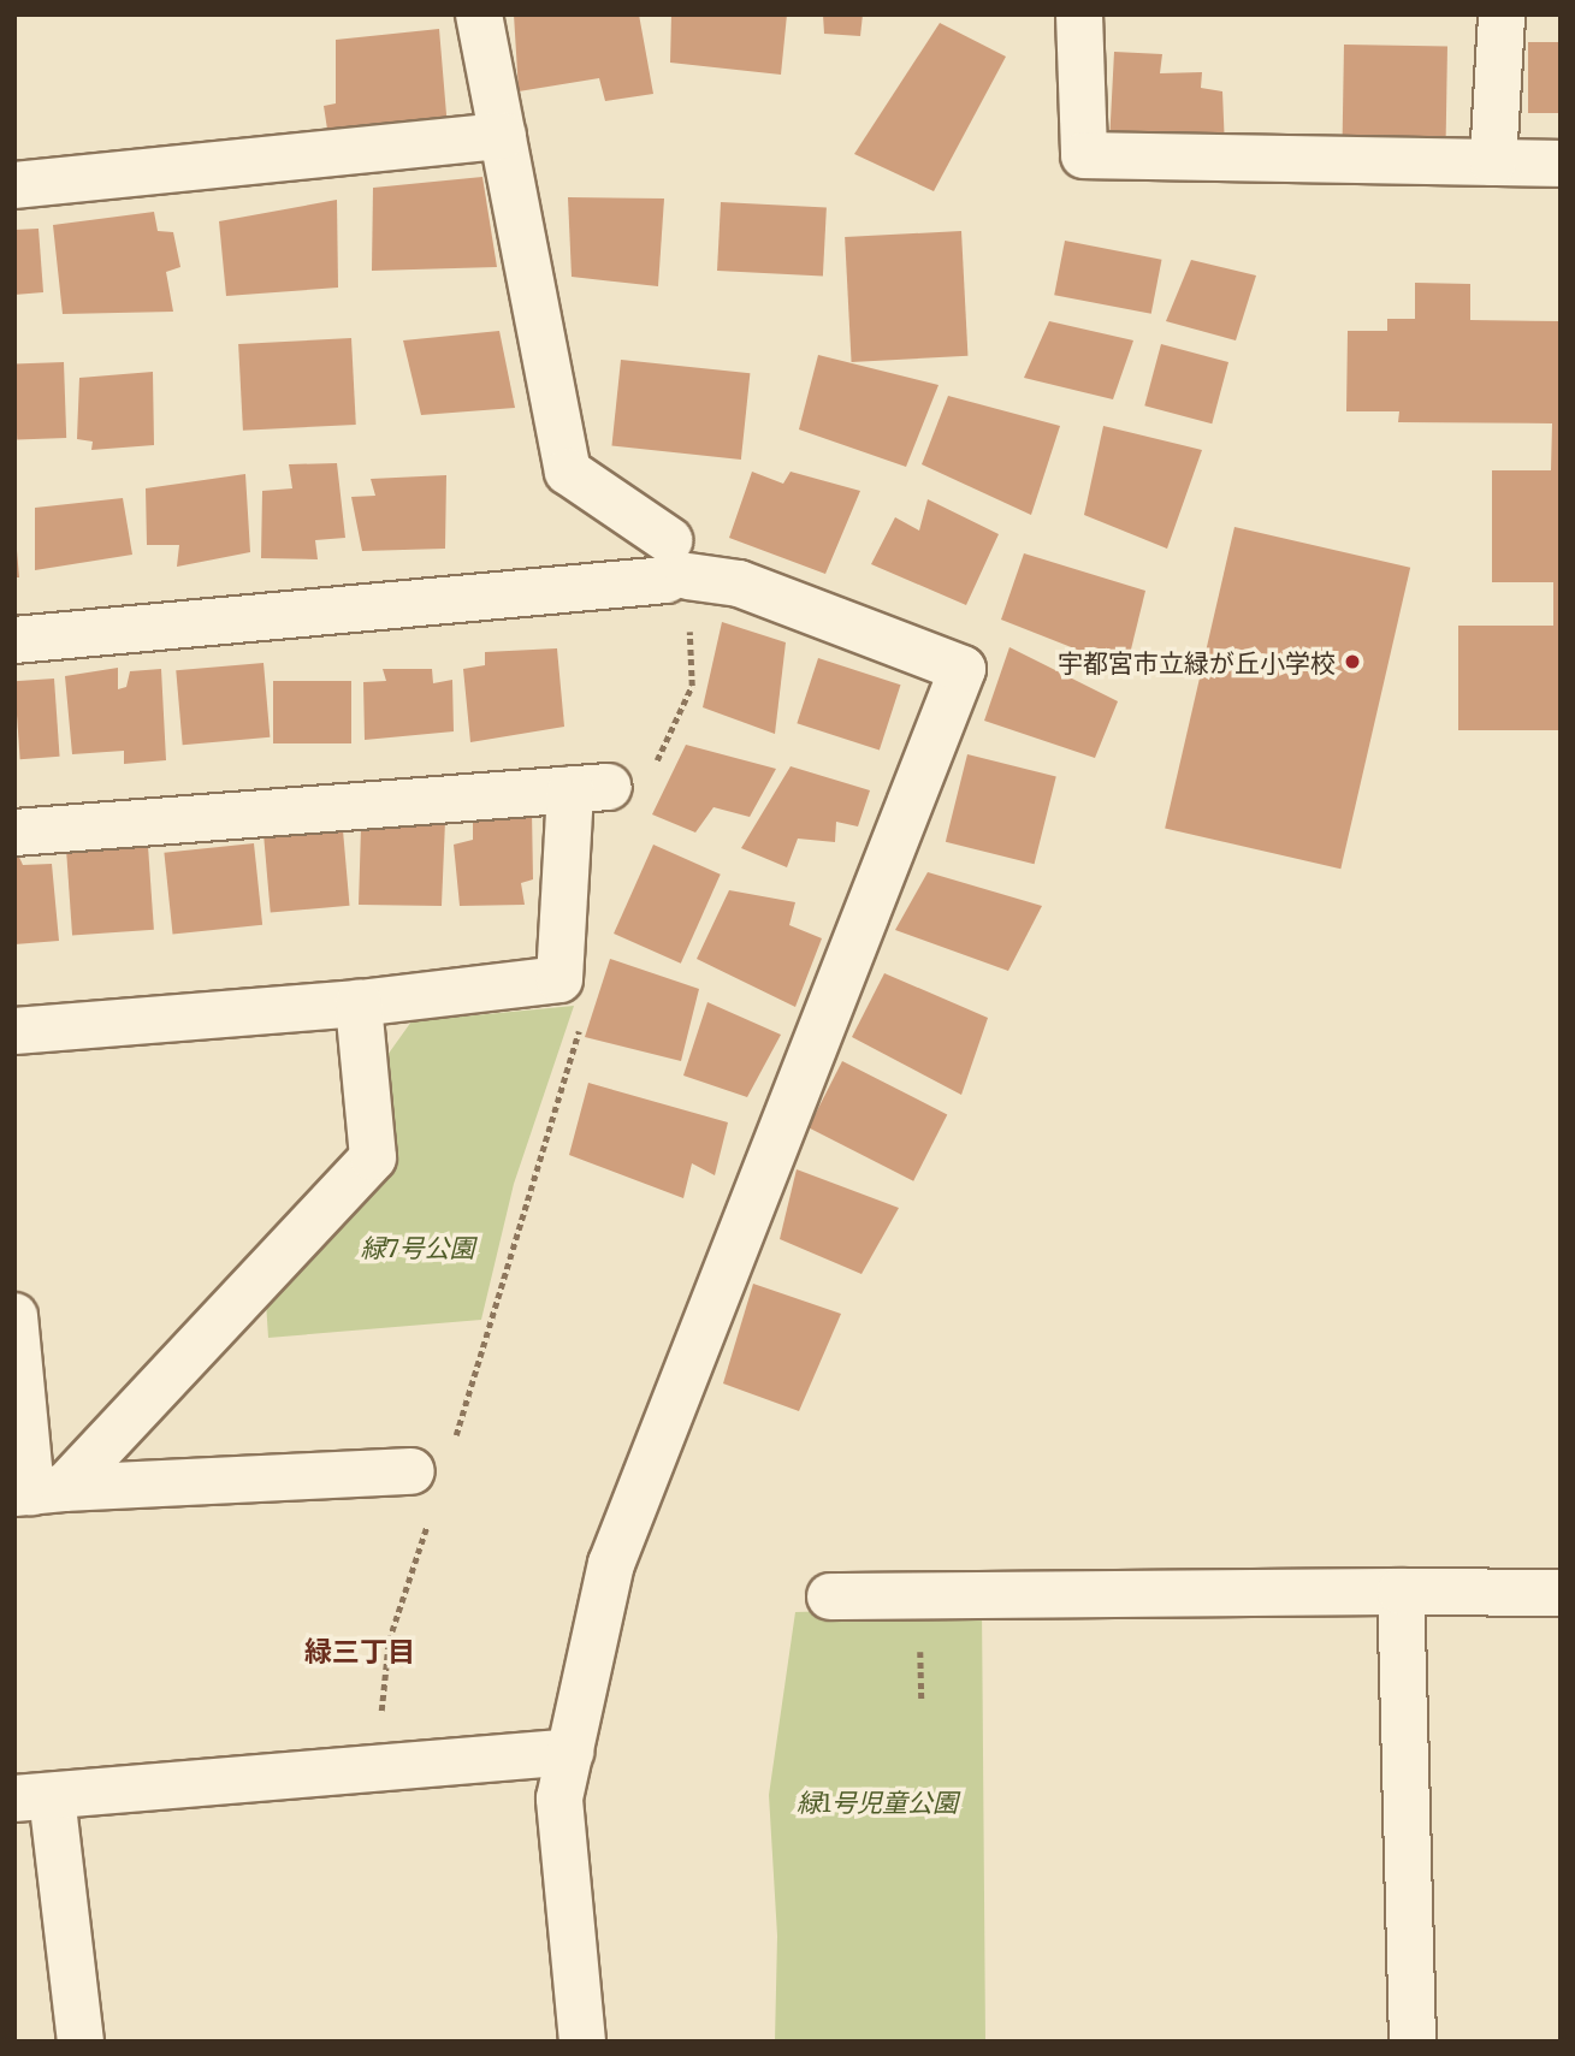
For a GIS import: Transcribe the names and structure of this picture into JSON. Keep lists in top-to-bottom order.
{
  "districts": ["緑三丁目"],
  "parks": ["緑7号公園", "緑1号児童公園"],
  "places": ["宇都宮市立緑が丘小学校"]
}
